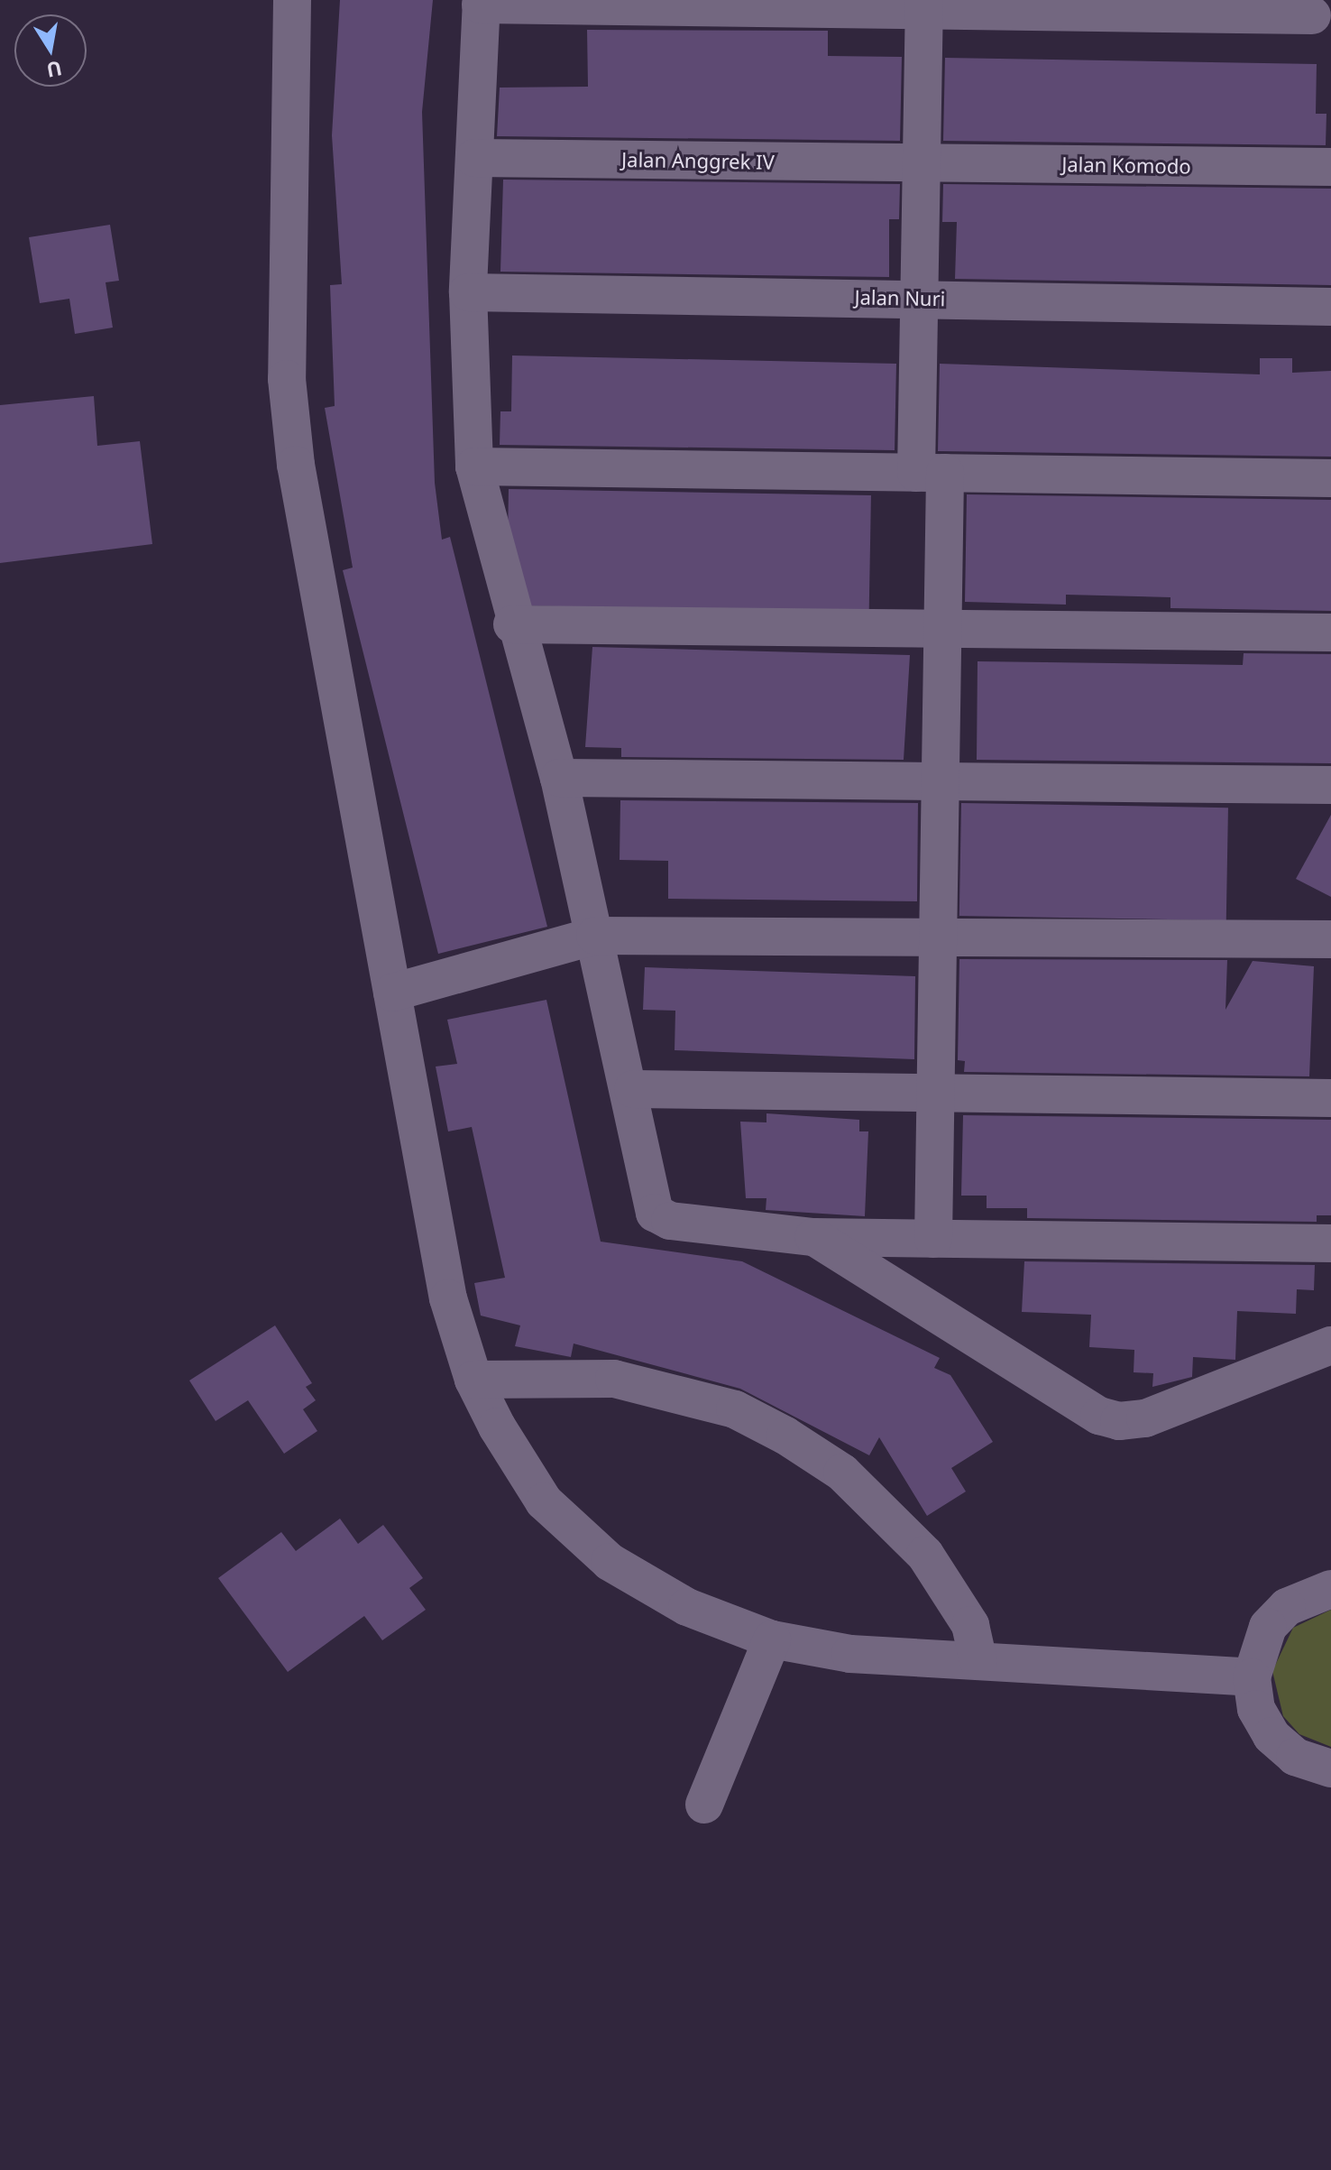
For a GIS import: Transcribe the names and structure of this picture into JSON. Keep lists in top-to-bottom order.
{
  "streets": {
    "street": ["Jalan Anggrek IV", "Jalan Komodo", "Jalan Nuri"]
  },
  "crossings": [
    ["Jalan Anggrek IV", "Jalan Komodo"]
  ],
  "north": "bottom"
}
